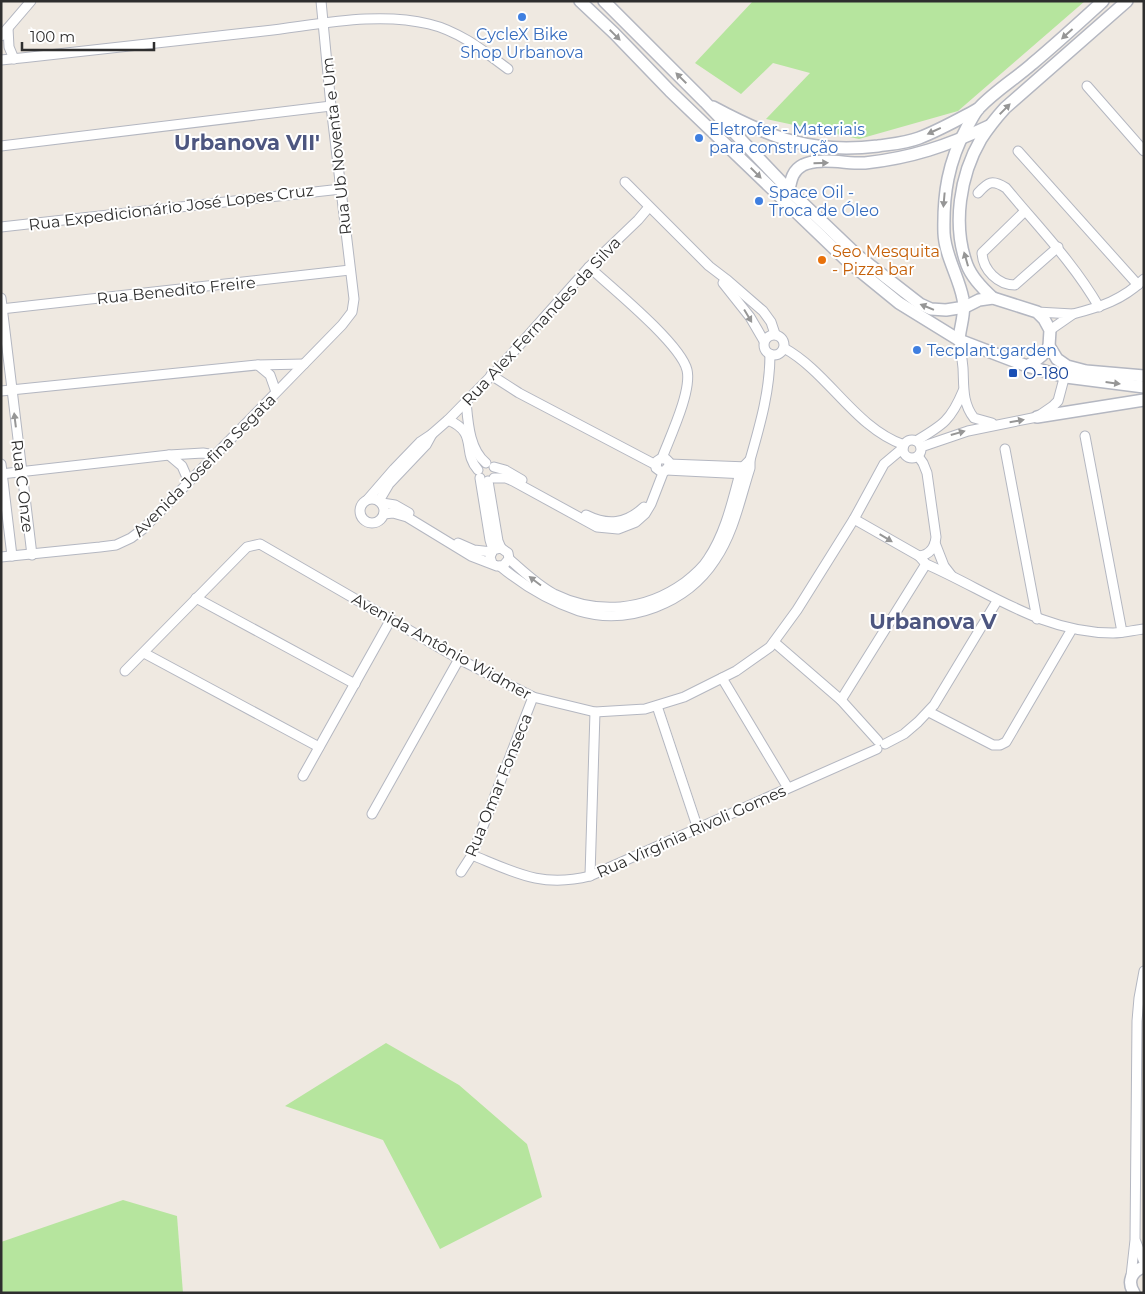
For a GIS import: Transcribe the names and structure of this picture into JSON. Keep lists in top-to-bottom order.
{
  "streets": {
    "street": [
      "Rua Ub Noventa e Um",
      "Rua Expedicionário José Lopes Cruz",
      "Rua Benedito Freire",
      "Rua Alex Fernandes da Silva",
      "Avenida Josefina Segata",
      "Rua C Onze",
      "Avenida Antônio Widmer",
      "Rua Omar Fonseca",
      "Rua Virgínia Rivoli Gomes"
    ]
  },
  "crossings": [
    ["Rua Ub Noventa e Um", "Rua Expedicionário José Lopes Cruz"],
    ["Rua Ub Noventa e Um", "Rua Benedito Freire"],
    ["Rua Ub Noventa e Um", "Avenida Josefina Segata"],
    ["Rua Benedito Freire", "Rua C Onze"],
    ["Avenida Josefina Segata", "Rua C Onze"],
    ["Avenida Antônio Widmer", "Rua Omar Fonseca"],
    ["Rua Omar Fonseca", "Rua Virgínia Rivoli Gomes"]
  ],
  "districts": ["Urbanova VII'", "Urbanova V"],
  "places": {
    "other": [
      "CycleX Bike Shop Urbanova",
      "Eletrofer - Materiais para construção",
      "Space Oil - Troca de Óleo",
      "Seo Mesquita - Pizza bar",
      "Tecplant.garden"
    ],
    "transit": ["O-180"]
  },
  "scale_bar": "100 m"
}
